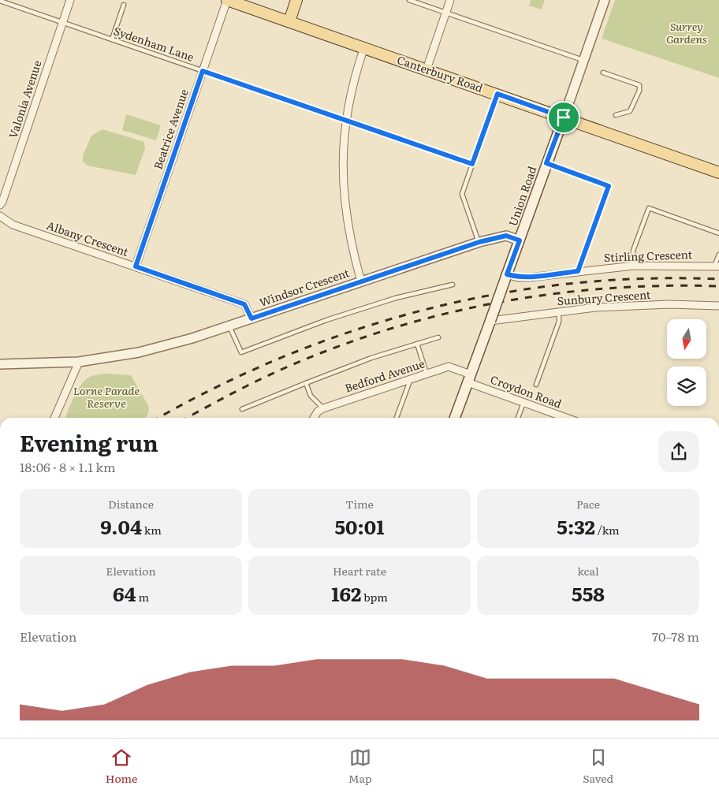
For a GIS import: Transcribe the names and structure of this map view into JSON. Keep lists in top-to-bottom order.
{
  "streets": {
    "main road": ["Canterbury Road", "Union Road"],
    "street": [
      "Valonia Avenue",
      "Beatrice Avenue",
      "Albany Crescent",
      "Stirling Crescent",
      "Windsor Crescent",
      "Sunbury Crescent",
      "Bedford Avenue",
      "Croydon Road"
    ],
    "lane": ["Sydenham Lane"]
  },
  "crossings": [
    ["Sydenham Lane", "Valonia Avenue"],
    ["Sydenham Lane", "Beatrice Avenue"],
    ["Canterbury Road", "Beatrice Avenue"],
    ["Canterbury Road", "Union Road"],
    ["Beatrice Avenue", "Albany Crescent"],
    ["Union Road", "Stirling Crescent"],
    ["Union Road", "Windsor Crescent"],
    ["Union Road", "Sunbury Crescent"],
    ["Union Road", "Bedford Avenue"],
    ["Union Road", "Croydon Road"],
    ["Albany Crescent", "Windsor Crescent"],
    ["Bedford Avenue", "Croydon Road"]
  ],
  "parks": ["Surrey Gardens", "Lorne Parade Reserve"],
  "north": "bottom",
  "page": {
    "heading": ["Evening run", "18:06 · 8 × 1.1 km"],
    "stats": [
      ["Distance", "9.04 km"],
      ["Time", "50:01"],
      ["Pace", "5:32 /km"],
      ["Elevation", "64 m"],
      ["Heart rate", "162 bpm"],
      ["kcal", "558"]
    ],
    "chart": ["Elevation", "70–78 m"],
    "tabs": ["Home", "Map", "Saved"]
  }
}
